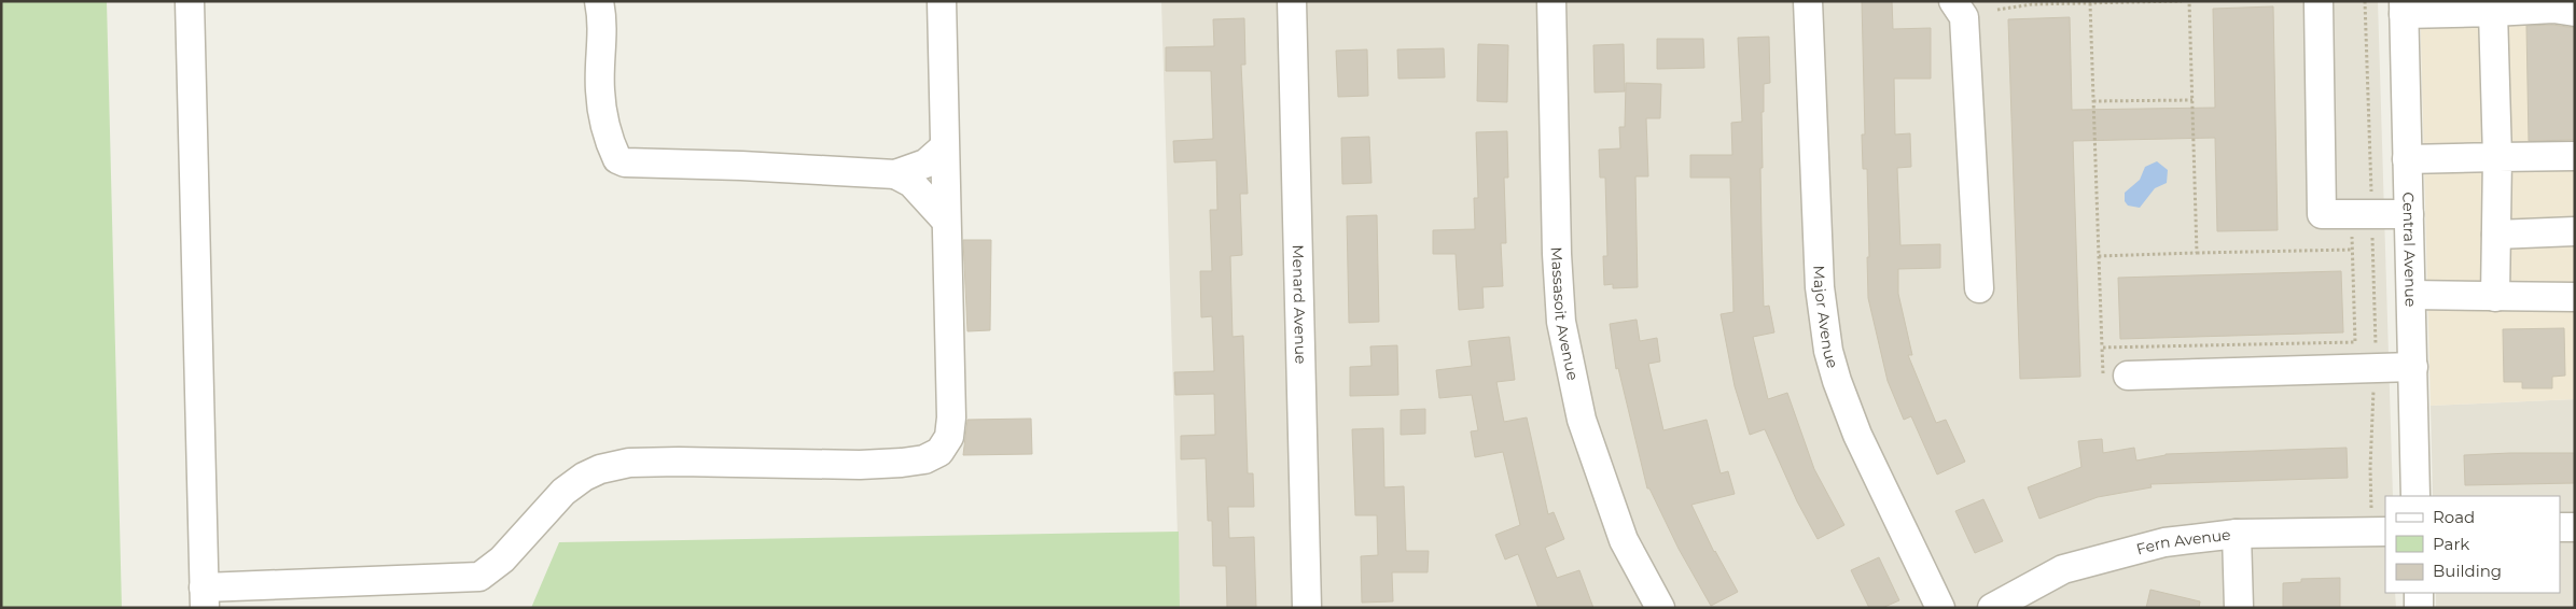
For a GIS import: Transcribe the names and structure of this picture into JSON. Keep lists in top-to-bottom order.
{
  "streets": {
    "street": [
      "Central Avenue",
      "Menard Avenue",
      "Massasoit Avenue",
      "Major Avenue",
      "Fern Avenue"
    ]
  },
  "legend": ["Road", "Park", "Building"]
}
